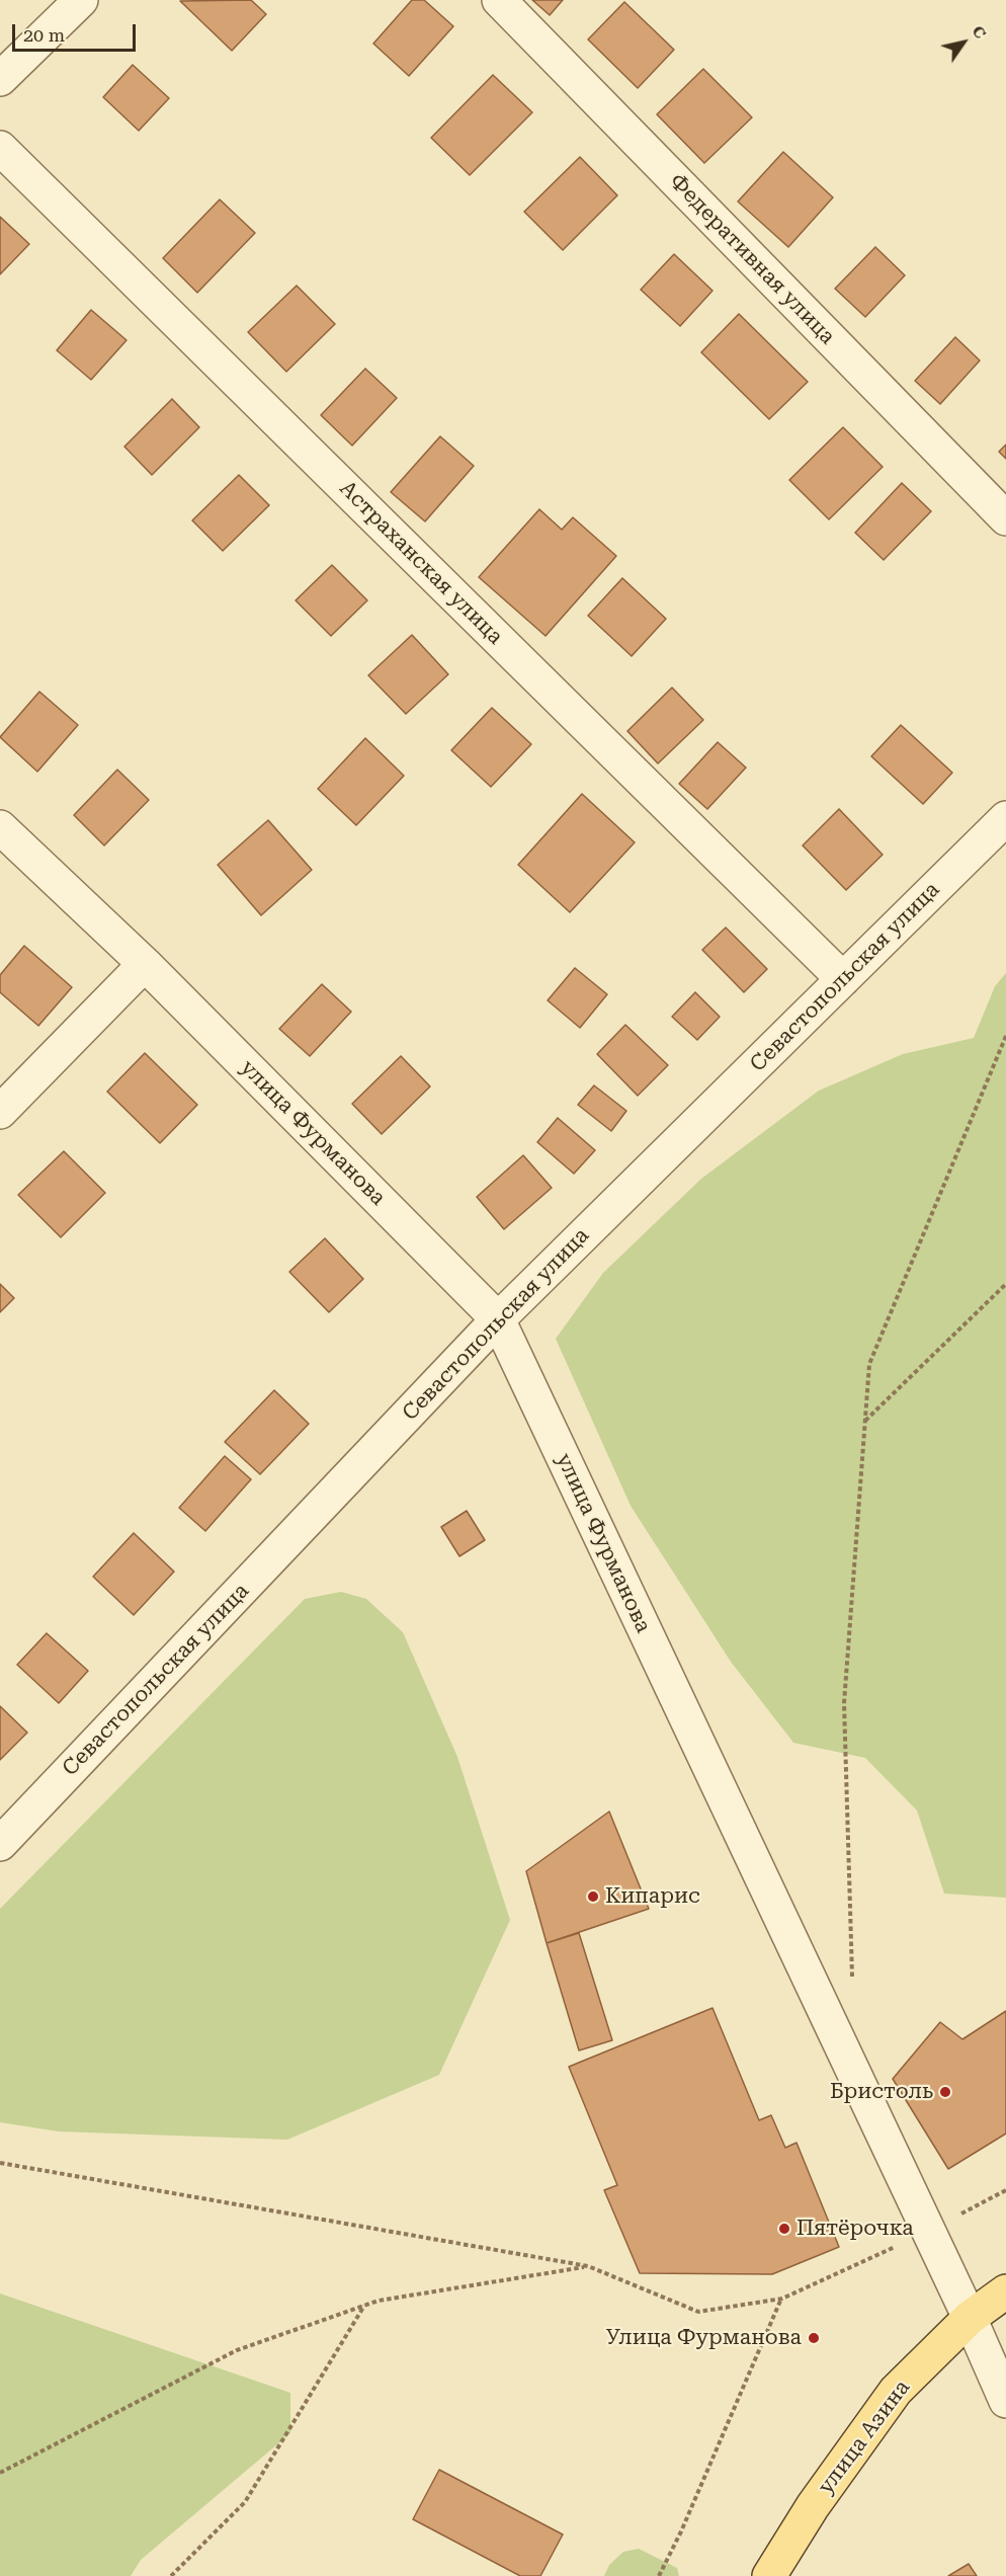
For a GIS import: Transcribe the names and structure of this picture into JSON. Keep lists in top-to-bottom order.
{
  "streets": {
    "main road": ["улица Азина"],
    "street": [
      "Федеративная улица",
      "Астраханская улица",
      "Севастопольская улица",
      "улица Фурманова"
    ]
  },
  "crossings": [
    ["Астраханская улица", "Севастопольская улица"],
    ["Севастопольская улица", "улица Фурманова"],
    ["улица Фурманова", "улица Азина"]
  ],
  "places": [
    "Кипарис",
    "Бристоль",
    "Пятёрочка",
    "Улица Фурманова"
  ],
  "scale_bar": "20 m",
  "north": "top right"
}
